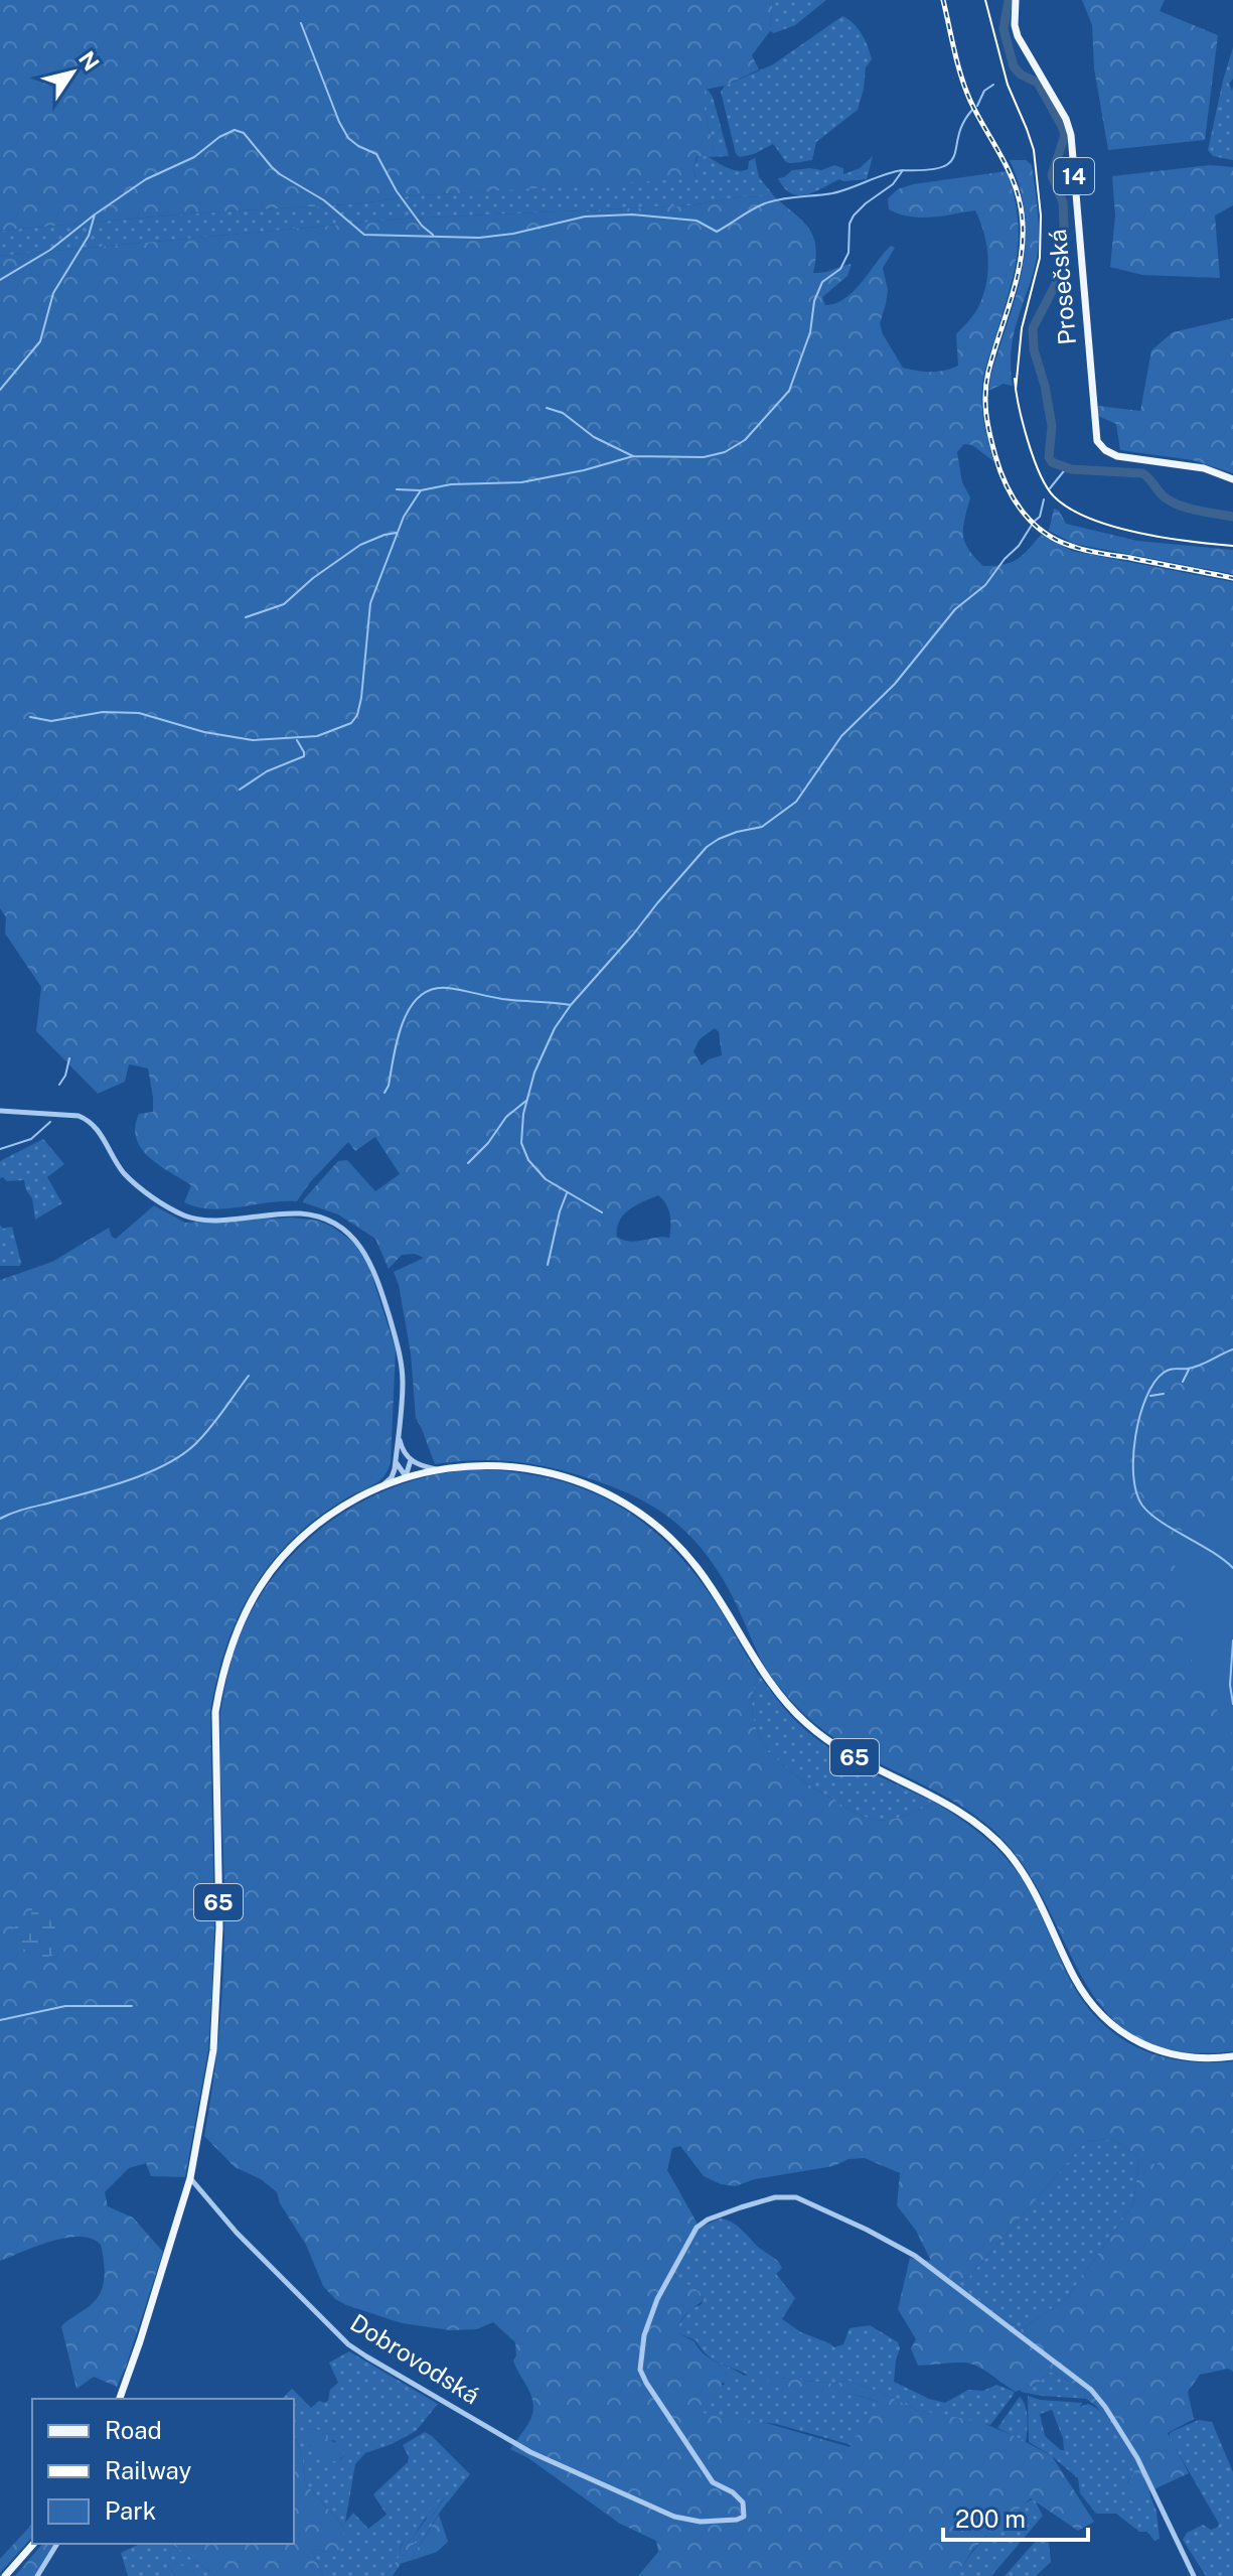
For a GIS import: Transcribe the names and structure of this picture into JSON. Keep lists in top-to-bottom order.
{
  "streets": {
    "main road": ["14", "Prosečská", "65"],
    "street": ["Dobrovodská"]
  },
  "crossings": [
    ["65", "Dobrovodská"]
  ],
  "legend": ["Road", "Railway", "Park"],
  "scale_bar": "200 m",
  "north": "top right"
}
